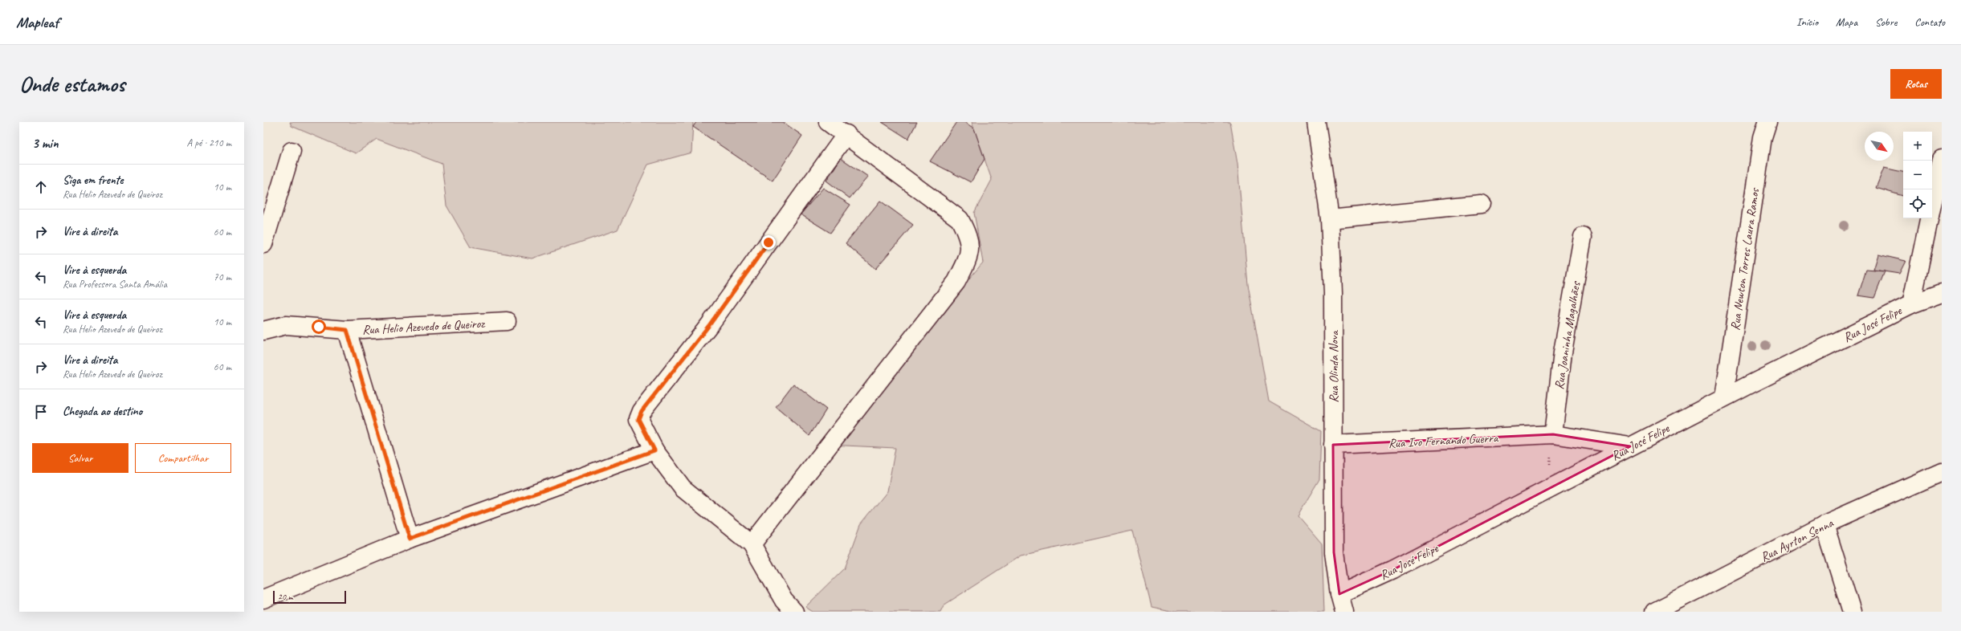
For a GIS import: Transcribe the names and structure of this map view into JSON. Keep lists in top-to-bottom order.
{
  "streets": {
    "street": [
      "Rua Newton Torres Laura Ramos",
      "Rua José Felipe",
      "Rua Helio Azevedo de Queiroz",
      "Rua Joaninha Magalhães",
      "Rua Olinda Nova",
      "Rua Ivo Fernando Guerra",
      "Rua Ayrton Senna"
    ]
  },
  "crossings": [
    ["Rua Newton Torres Laura Ramos", "Rua José Felipe"],
    ["Rua José Felipe", "Rua Olinda Nova"],
    ["Rua José Felipe", "Rua Ivo Fernando Guerra"],
    ["Rua Joaninha Magalhães", "Rua Ivo Fernando Guerra"],
    ["Rua Olinda Nova", "Rua Ivo Fernando Guerra"]
  ],
  "scale_bar": "20 m",
  "north": "bottom right",
  "page": {
    "header": "Mapleaf",
    "nav": [
      "Início",
      "Mapa",
      "Sobre",
      "Contato"
    ],
    "buttons": [
      "Rotas",
      ["Salvar", "Compartilhar"]
    ],
    "title": "Onde estamos",
    "heading": ["3 min", "A pé · 210 m"],
    "map_buttons": ["+", "−"],
    "list": [
      ["Siga em frente", "Rua Helio Azevedo de Queiroz", "10 m"],
      ["Vire à direita", "60 m"],
      ["Vire à esquerda", "Rua Professora Santa Amália", "70 m"],
      ["Vire à esquerda", "Rua Helio Azevedo de Queiroz", "10 m"],
      ["Vire à direita", "Rua Helio Azevedo de Queiroz", "60 m"],
      "Chegada ao destino"
    ],
    "scale": "20 m"
  }
}
